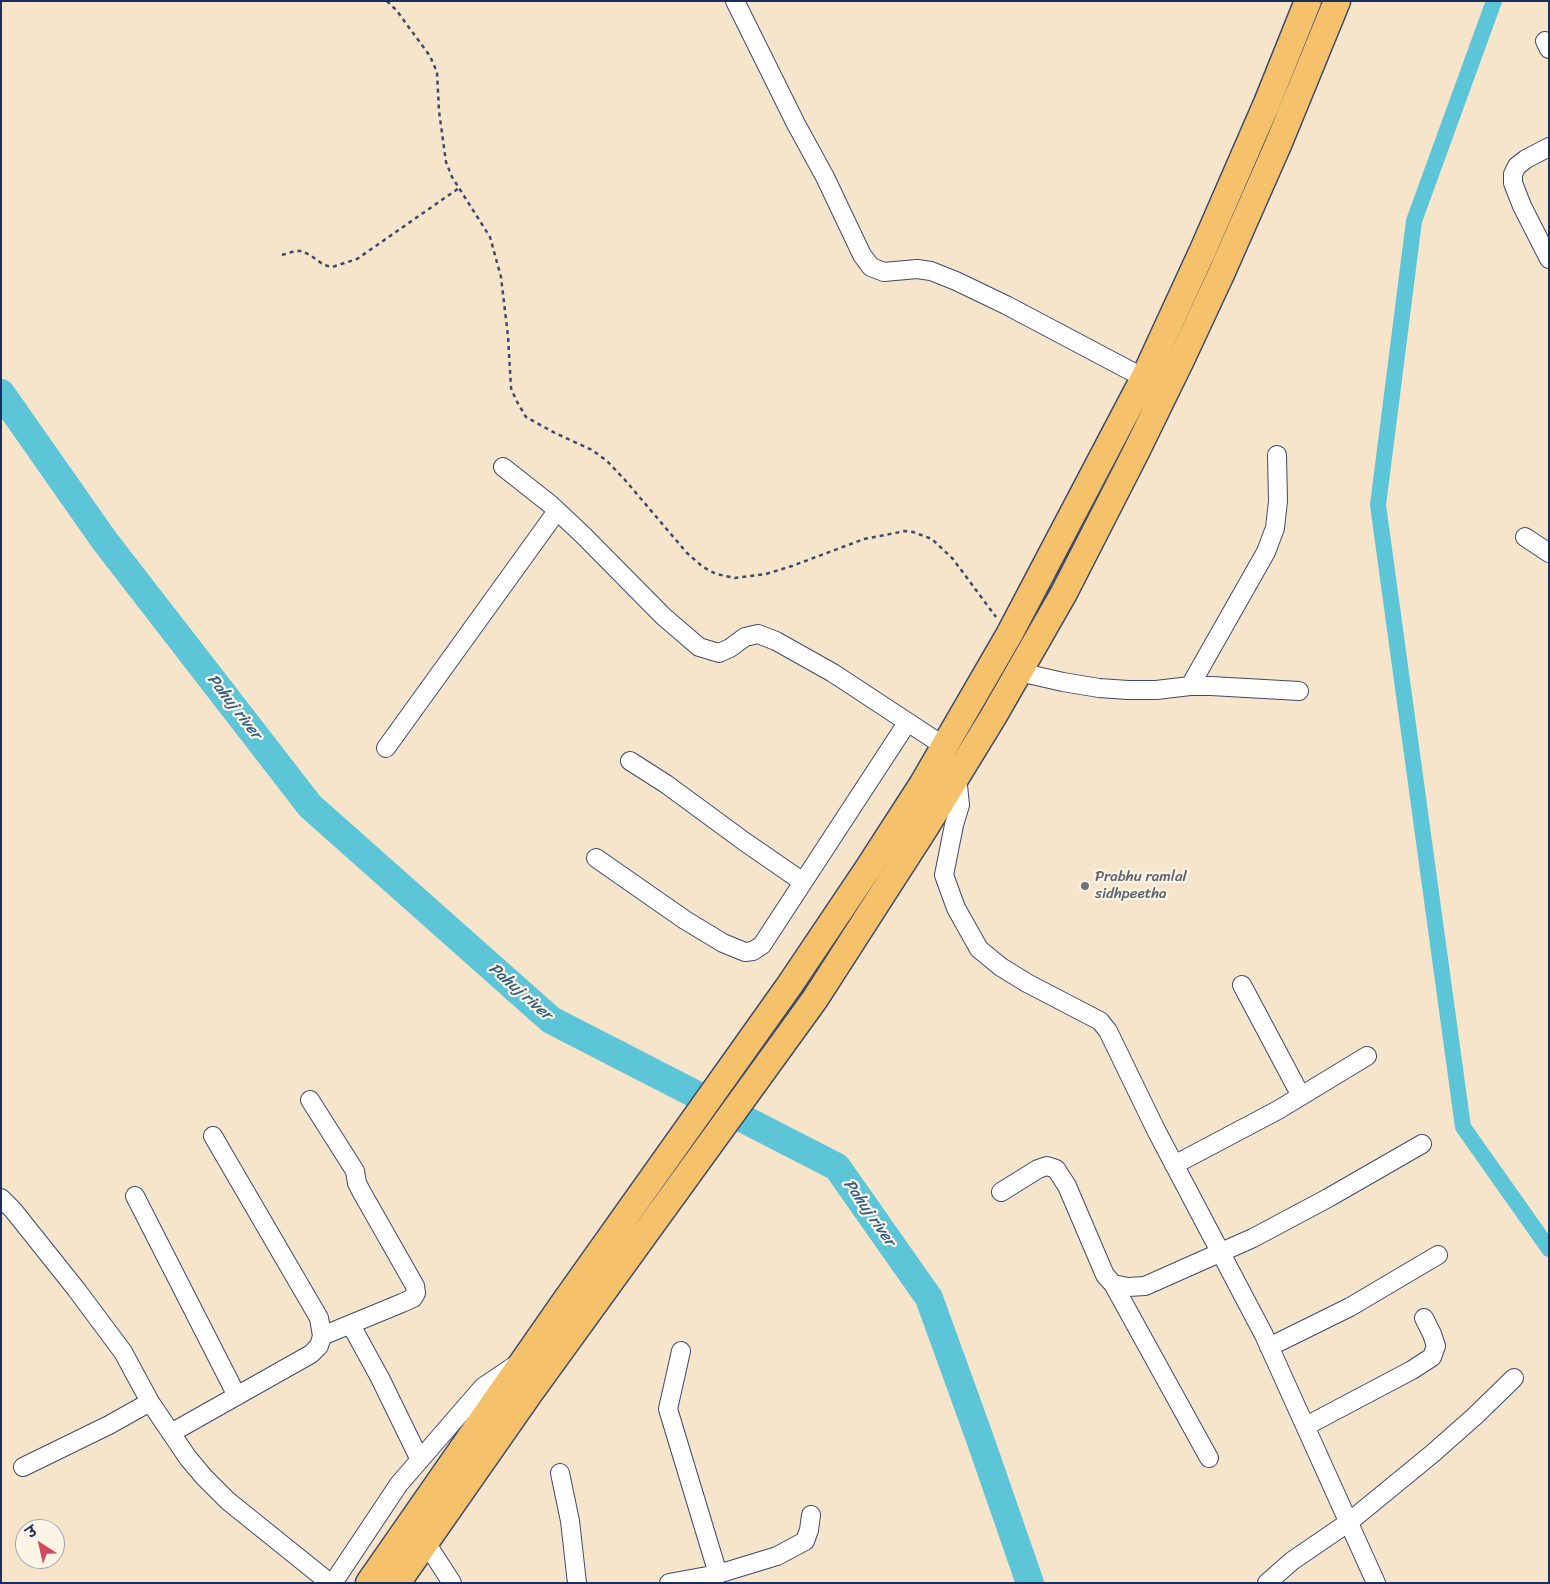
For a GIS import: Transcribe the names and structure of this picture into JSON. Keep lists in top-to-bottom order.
{
  "water": ["Pahuj river"],
  "places": ["Prabhu ramlal sidhpeetha"],
  "north": "top left"
}
